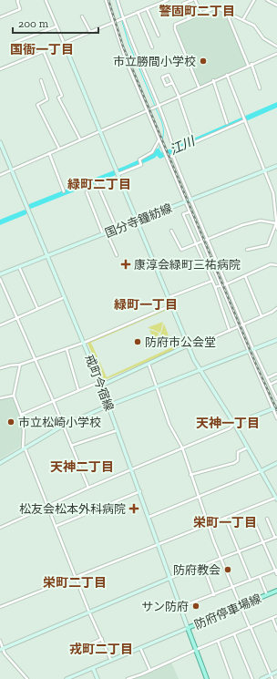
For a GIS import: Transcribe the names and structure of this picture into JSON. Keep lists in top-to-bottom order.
{
  "streets": {
    "main road": ["防府停車場線"],
    "street": ["国分寺鐘紡線", "戒町今宿線"]
  },
  "crossings": [
    ["国分寺鐘紡線", "戒町今宿線"],
    ["戒町今宿線", "防府停車場線"]
  ],
  "districts": [
    "警固町二丁目",
    "国衙一丁目",
    "緑町二丁目",
    "緑町一丁目",
    "天神一丁目",
    "天神二丁目",
    "栄町一丁目",
    "栄町二丁目",
    "戎町二丁目"
  ],
  "water": ["江川"],
  "places": {
    "other": [
      "市立勝間小学校",
      "防府市公会堂",
      "市立松崎小学校",
      "防府教会",
      "サン防府"
    ],
    "health": ["康淳会緑町三祐病院", "松友会松本外科病院"]
  },
  "scale_bar": "200 m"
}
